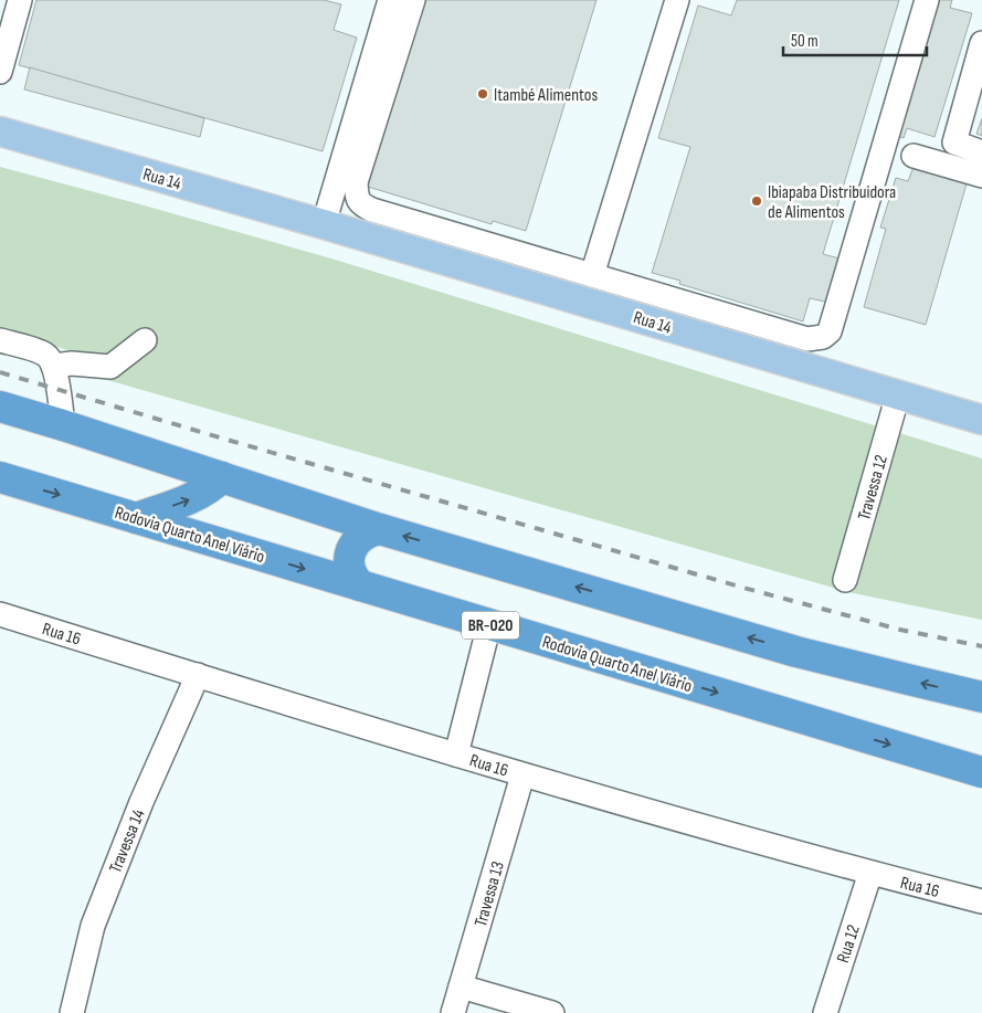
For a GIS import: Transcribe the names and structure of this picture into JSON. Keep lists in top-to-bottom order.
{
  "streets": {
    "highway": ["Rodovia Quarto Anel Viário", "BR-020"],
    "main road": ["Rua 14"],
    "street": [
      "Travessa 12",
      "Rua 16",
      "Travessa 14",
      "Travessa 13",
      "Rua 12"
    ]
  },
  "crossings": [
    ["Rua 14", "Travessa 12"],
    ["Rua 16", "Travessa 14"],
    ["Rua 16", "Travessa 13"],
    ["Rua 16", "Rua 12"]
  ],
  "places": ["Itambé Alimentos", "Ibiapaba Distribuidora de Alimentos"],
  "scale_bar": "50 m"
}
